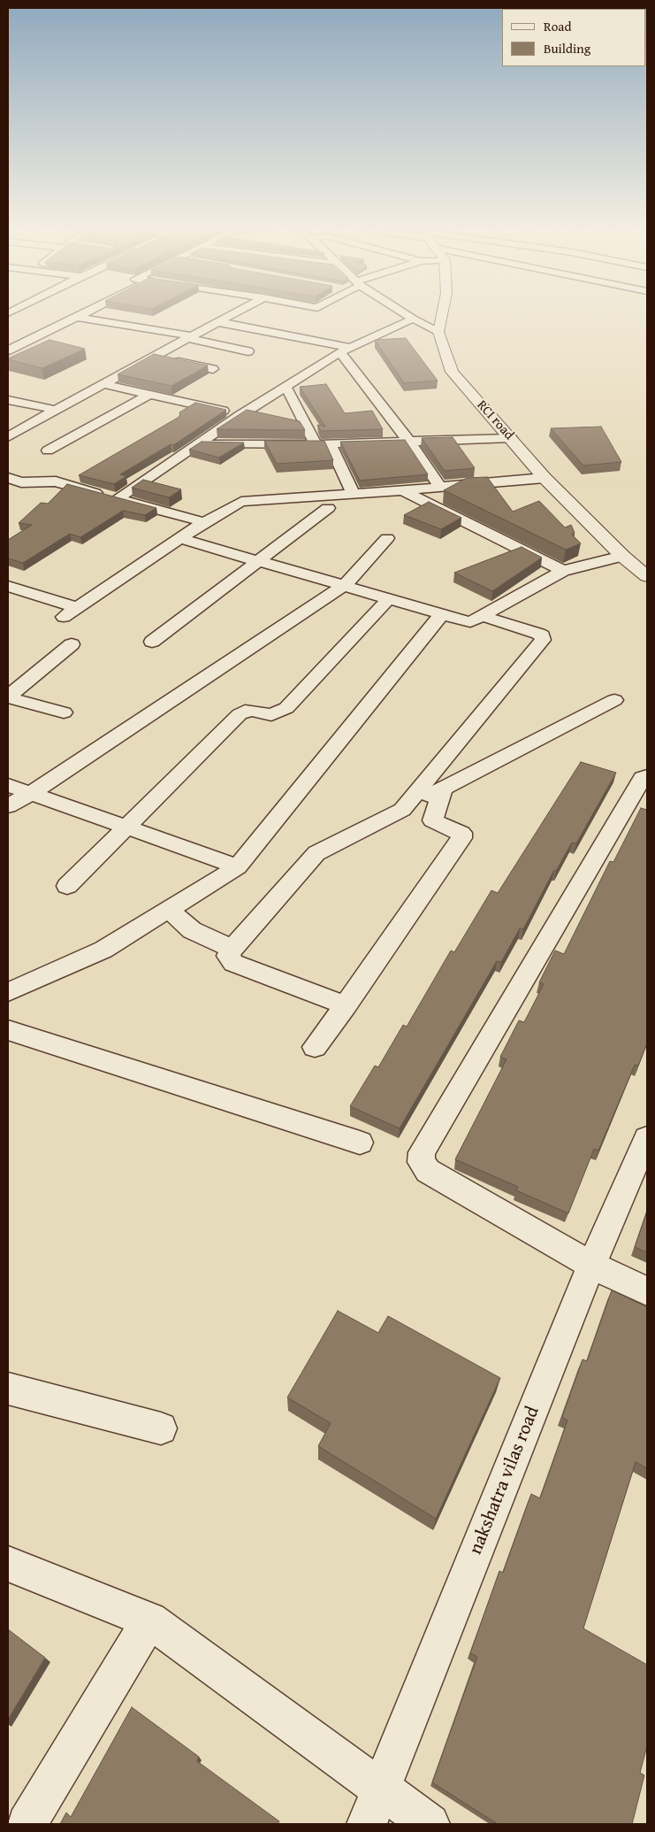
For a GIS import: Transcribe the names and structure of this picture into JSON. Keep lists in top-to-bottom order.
{
  "streets": {
    "street": ["RCI road", "nakshatra vilas road"]
  },
  "legend": ["Road", "Building"]
}
